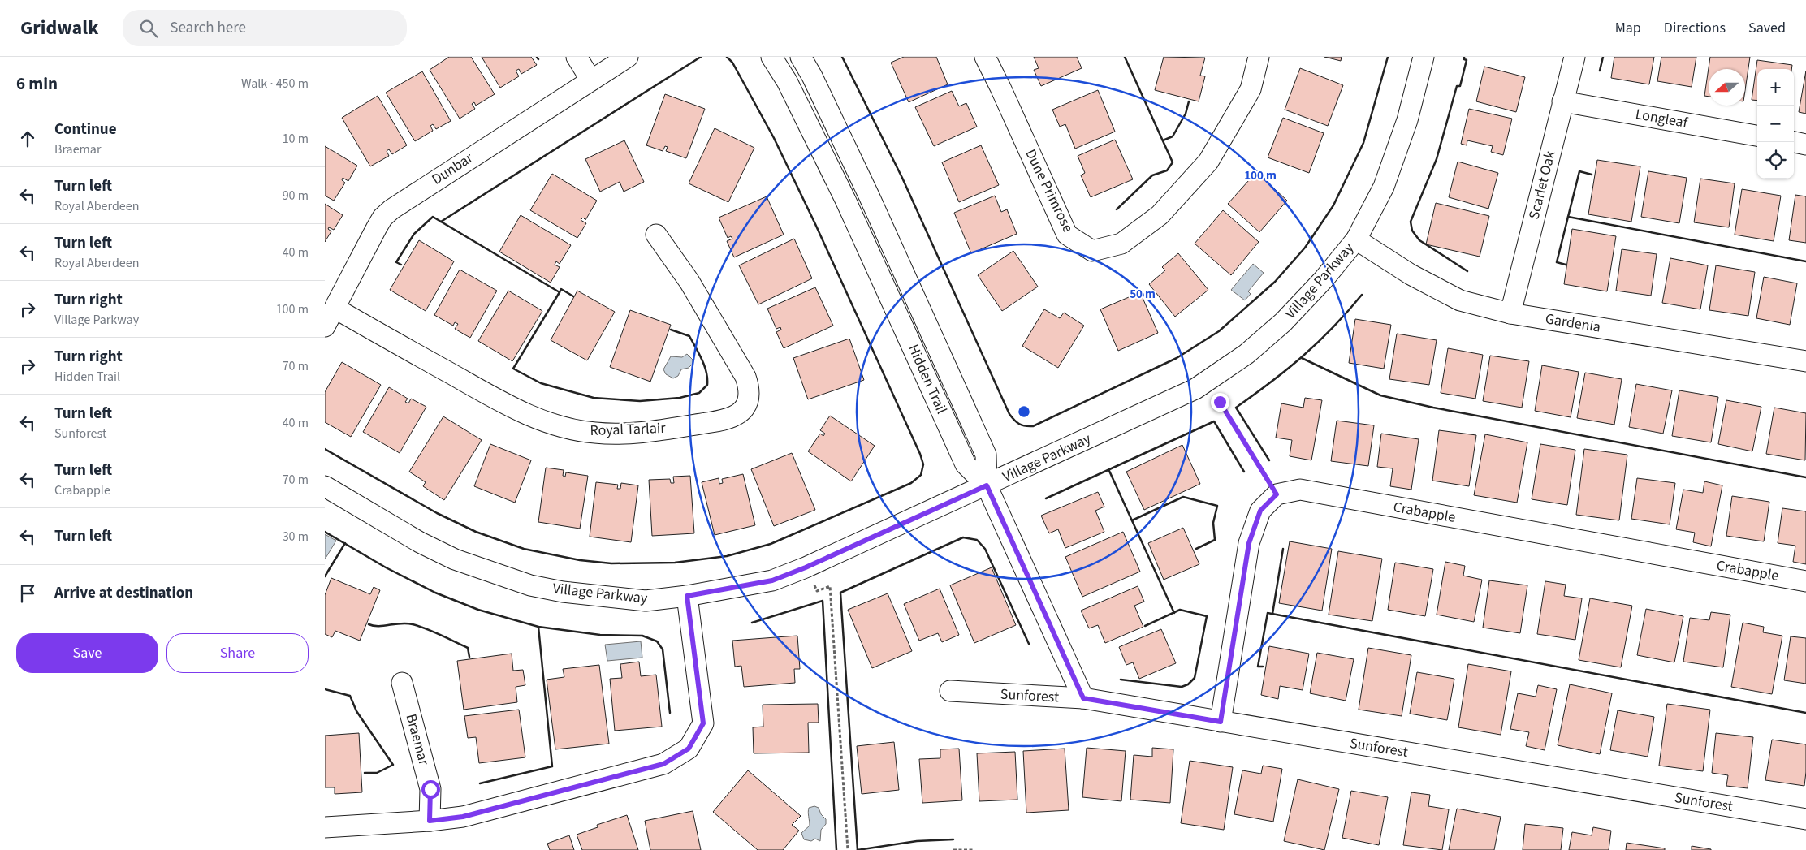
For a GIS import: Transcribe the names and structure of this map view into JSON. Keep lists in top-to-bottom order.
{
  "streets": {
    "street": [
      "Longleaf",
      "Dunbar",
      "Scarlet Oak",
      "Dune Primrose",
      "Village Parkway",
      "Gardenia",
      "Hidden Trail",
      "Royal Tarlair",
      "Crabapple",
      "Sunforest",
      "Braemar"
    ]
  },
  "crossings": [
    ["Longleaf", "Scarlet Oak"],
    ["Dunbar", "Royal Tarlair"],
    ["Scarlet Oak", "Gardenia"],
    ["Village Parkway", "Gardenia"],
    ["Village Parkway", "Hidden Trail"],
    ["Hidden Trail", "Sunforest"]
  ],
  "north": "left",
  "page": {
    "header": "Gridwalk",
    "search": "Search here",
    "nav": ["Map", "Directions", "Saved"],
    "heading": ["6 min", "Walk · 450 m"],
    "map_buttons": ["+", "−"],
    "list": [
      ["Continue", "Braemar", "10 m"],
      ["Turn left", "Royal Aberdeen", "90 m"],
      ["Turn left", "Royal Aberdeen", "40 m"],
      ["Turn right", "Village Parkway", "100 m"],
      ["Turn right", "Hidden Trail", "70 m"],
      ["Turn left", "Sunforest", "40 m"],
      ["Turn left", "Crabapple", "70 m"],
      ["Turn left", "30 m"],
      "Arrive at destination"
    ],
    "buttons": ["Save", "Share"]
  },
  "rings": ["100 m", "50 m"]
}
